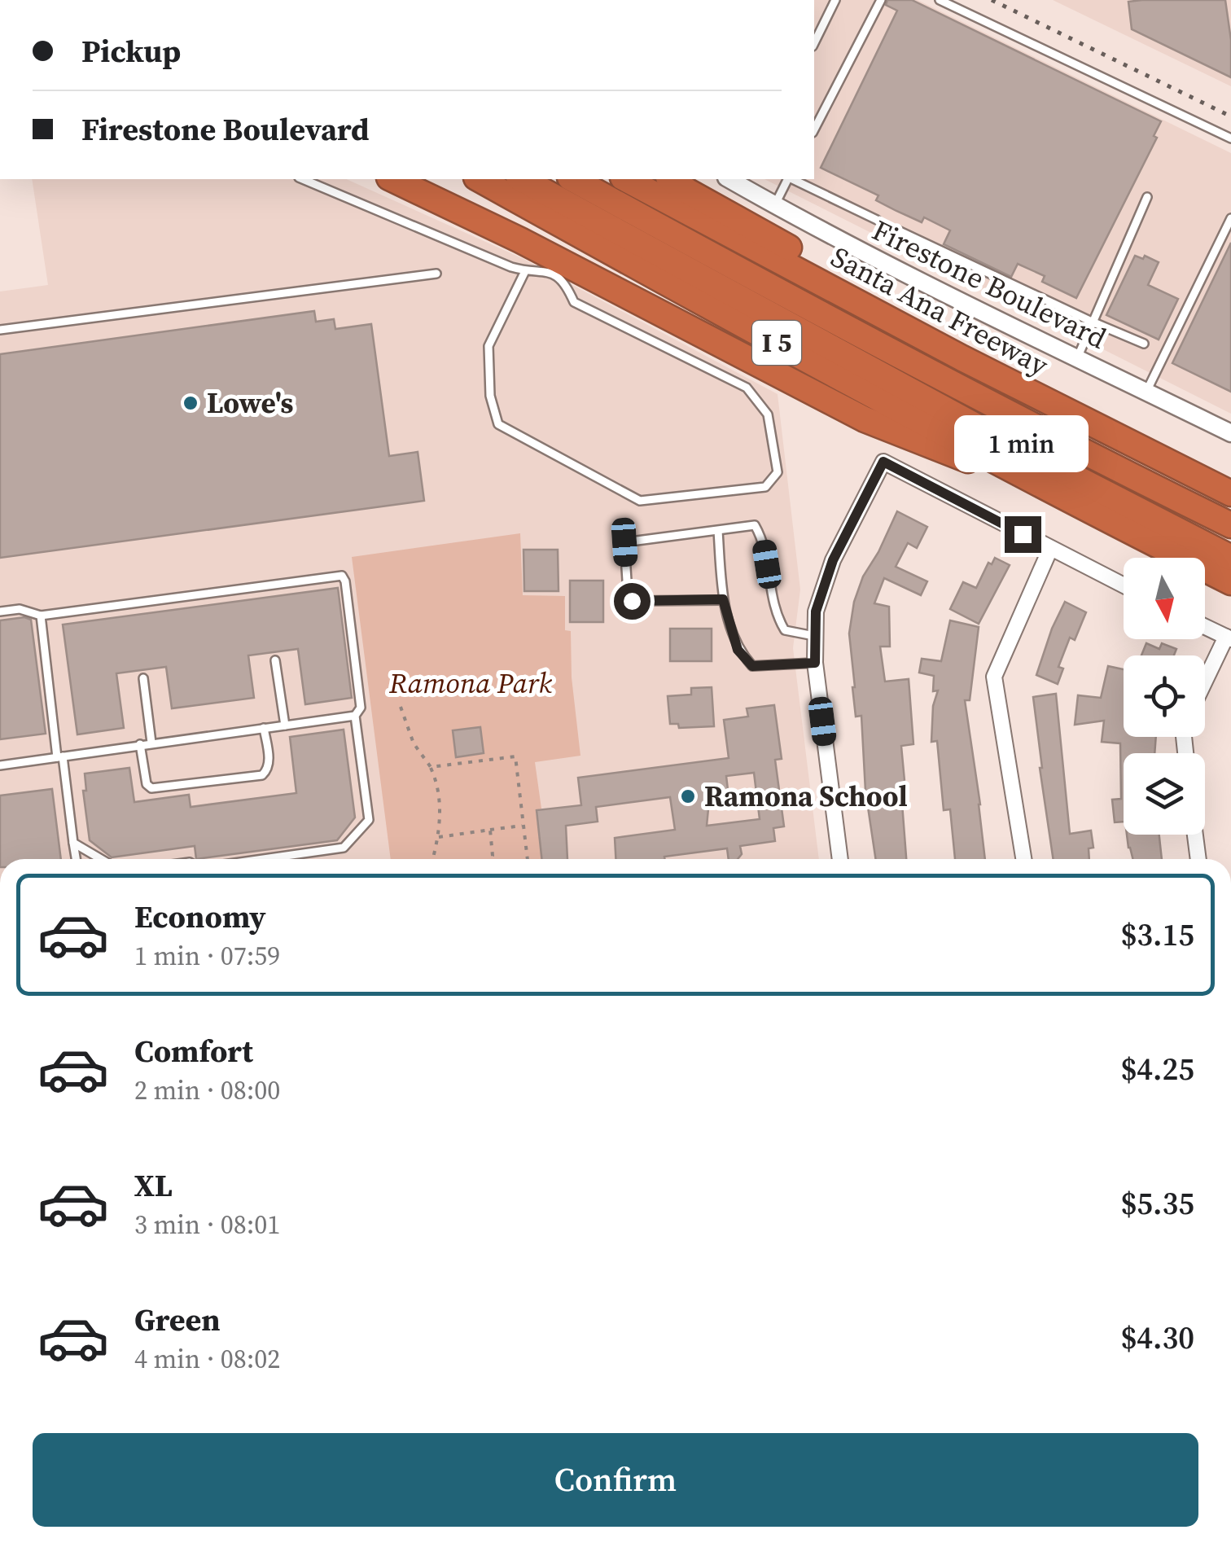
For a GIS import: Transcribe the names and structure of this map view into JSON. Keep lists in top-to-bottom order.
{
  "streets": {
    "highway": ["Santa Ana Freeway", "I 5"],
    "street": ["Firestone Boulevard"]
  },
  "parks": ["Ramona Park"],
  "places": ["Lowe's", "Ramona School"],
  "north": "bottom",
  "page": {
    "banner": ["Pickup", "Firestone Boulevard"],
    "bubble": "1 min",
    "list": [
      {
        "name": "Economy",
        "note": "1 min · 07:59",
        "value": "$3.15"
      },
      {
        "name": "Comfort",
        "note": "2 min · 08:00",
        "value": "$4.25"
      },
      {
        "name": "XL",
        "note": "3 min · 08:01",
        "value": "$5.35"
      },
      {
        "name": "Green",
        "note": "4 min · 08:02",
        "value": "$4.30"
      }
    ],
    "buttons": "Confirm"
  }
}
